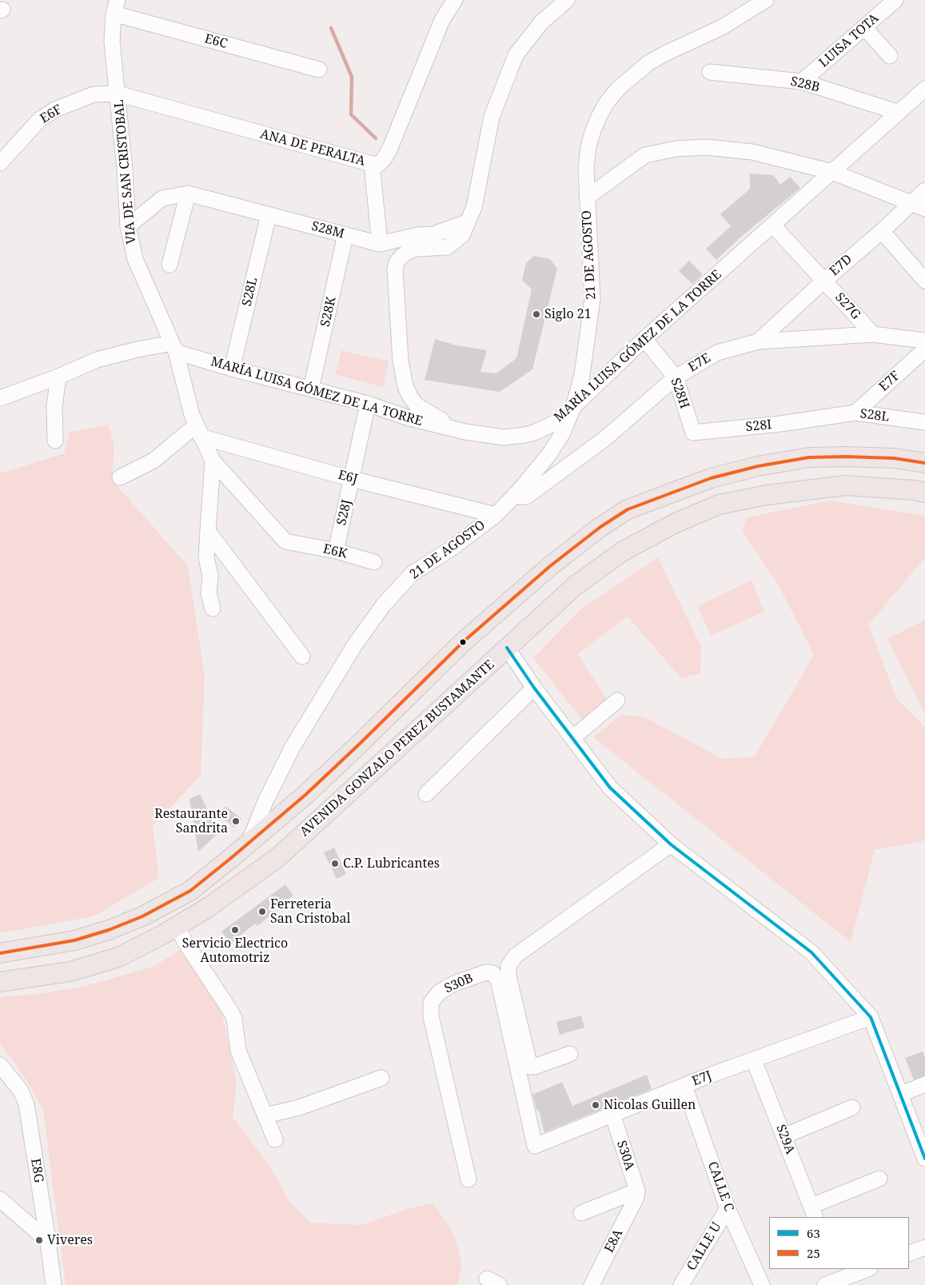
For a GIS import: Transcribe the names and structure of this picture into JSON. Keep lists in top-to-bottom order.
{
  "streets": {
    "main road": ["AVENIDA GONZALO PEREZ BUSTAMANTE"],
    "street": [
      "LUISA TOTA",
      "E6C",
      "S28B",
      "E6F",
      "ANA DE PERALTA",
      "VIA DE SAN CRISTOBAL",
      "S28M",
      "21 DE AGOSTO",
      "E7D",
      "S28L",
      "S27G",
      "S28K",
      "MARÍA LUISA GÓMEZ DE LA TORRE",
      "E7E",
      "E7F",
      "S28H",
      "S28I",
      "E6J",
      "S28J",
      "E6K",
      "S30B",
      "E7J",
      "S29A",
      "S30A",
      "E8G",
      "CALLE C",
      "E8A",
      "CALLE U"
    ]
  },
  "crossings": [
    ["LUISA TOTA", "S28B"],
    ["E6C", "VIA DE SAN CRISTOBAL"],
    ["S28B", "MARÍA LUISA GÓMEZ DE LA TORRE"],
    ["E6F", "ANA DE PERALTA"],
    ["E6F", "VIA DE SAN CRISTOBAL"],
    ["ANA DE PERALTA", "VIA DE SAN CRISTOBAL"],
    ["VIA DE SAN CRISTOBAL", "S28M"],
    ["VIA DE SAN CRISTOBAL", "MARÍA LUISA GÓMEZ DE LA TORRE"],
    ["VIA DE SAN CRISTOBAL", "E6J"],
    ["VIA DE SAN CRISTOBAL", "E6K"],
    ["S28M", "S28L"],
    ["S28M", "S28K"],
    ["21 DE AGOSTO", "MARÍA LUISA GÓMEZ DE LA TORRE"],
    ["21 DE AGOSTO", "E7E"],
    ["21 DE AGOSTO", "E6J"],
    ["E7D", "S27G"],
    ["E7D", "E7E"],
    ["S28L", "MARÍA LUISA GÓMEZ DE LA TORRE"],
    ["S28L", "E7F"],
    ["S28L", "S28I"],
    ["S27G", "MARÍA LUISA GÓMEZ DE LA TORRE"],
    ["S27G", "E7E"],
    ["S28K", "MARÍA LUISA GÓMEZ DE LA TORRE"],
    ["MARÍA LUISA GÓMEZ DE LA TORRE", "S28H"],
    ["MARÍA LUISA GÓMEZ DE LA TORRE", "S28J"],
    ["E7E", "S28H"],
    ["S28H", "S28I"],
    ["E6J", "S28J"],
    ["S28J", "E6K"],
    ["S30B", "E7J"],
    ["E7J", "S29A"],
    ["E7J", "S30A"],
    ["E7J", "CALLE C"],
    ["S30A", "E8A"],
    ["CALLE C", "CALLE U"]
  ],
  "places": [
    "Siglo 21",
    "Restaurante Sandrita",
    "C.P. Lubricantes",
    "Ferreteria San Cristobal",
    "Servicio Electrico Automotriz",
    "Nicolas Guillen",
    "Viveres"
  ],
  "lines": ["transit line 25", "transit line 63"],
  "legend": ["63", "25"]
}
